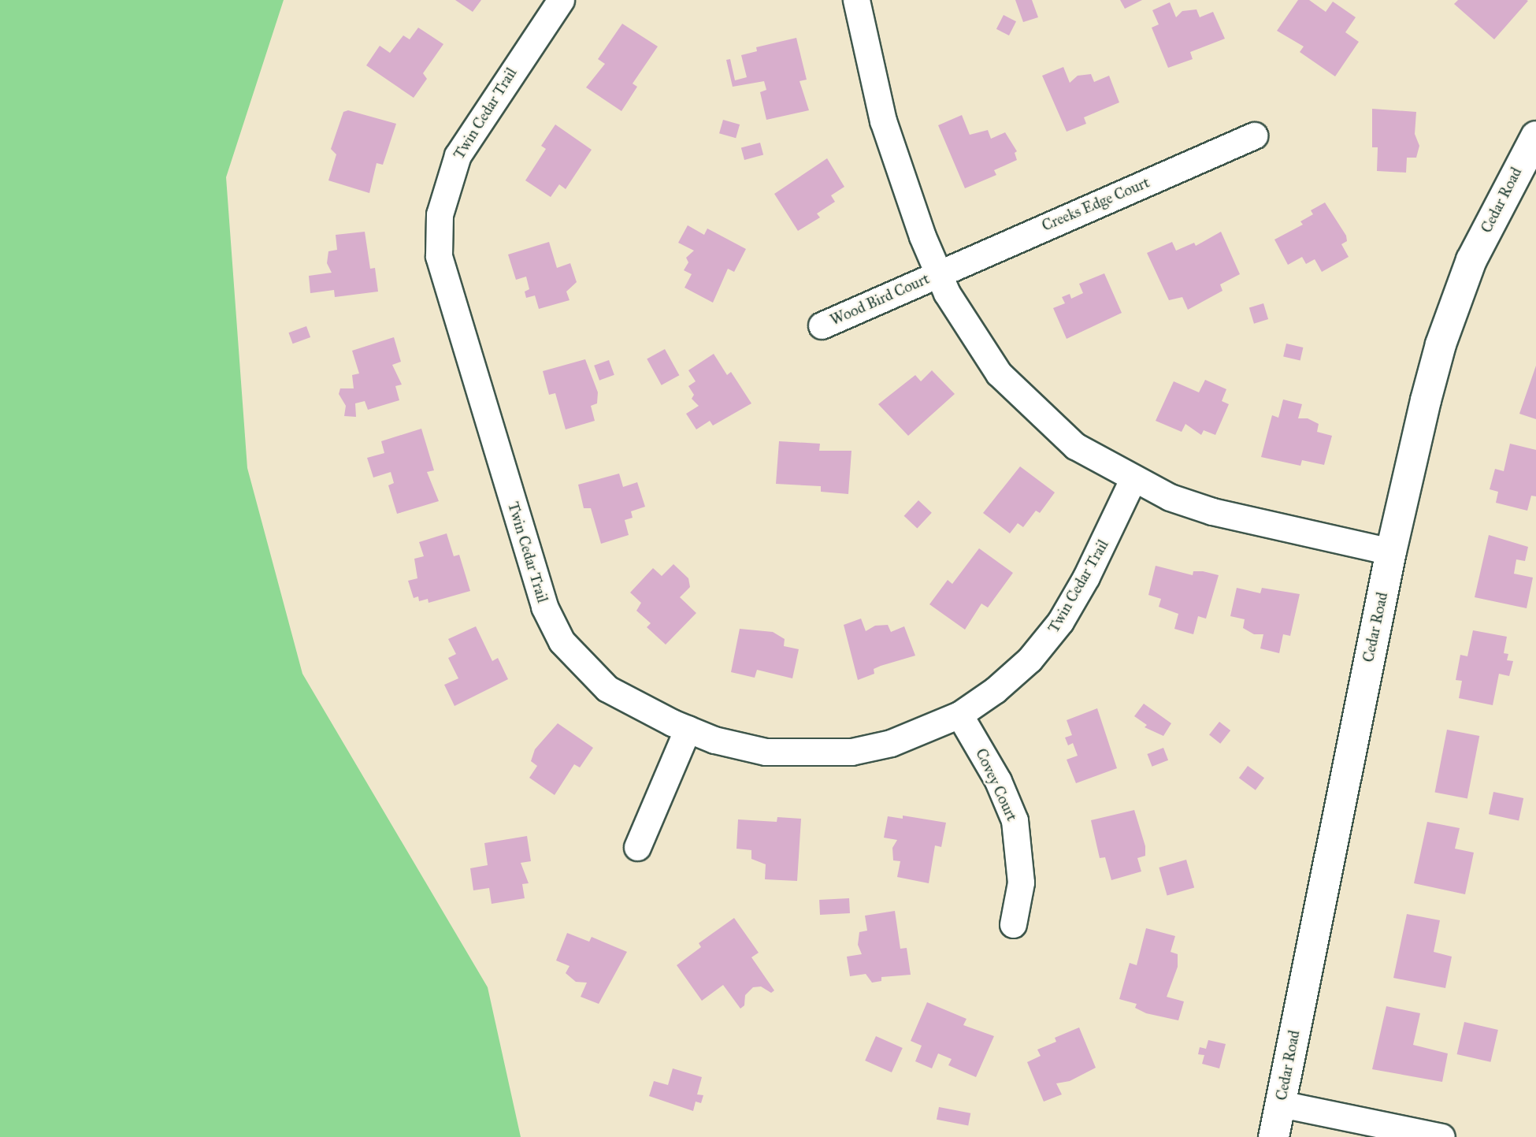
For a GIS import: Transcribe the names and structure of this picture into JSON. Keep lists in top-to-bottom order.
{
  "streets": {
    "street": [
      "Twin Cedar Trail",
      "Cedar Road",
      "Creeks Edge Court",
      "Wood Bird Court",
      "Covey Court"
    ]
  },
  "crossings": [
    ["Twin Cedar Trail", "Covey Court"],
    ["Creeks Edge Court", "Wood Bird Court"]
  ]
}
